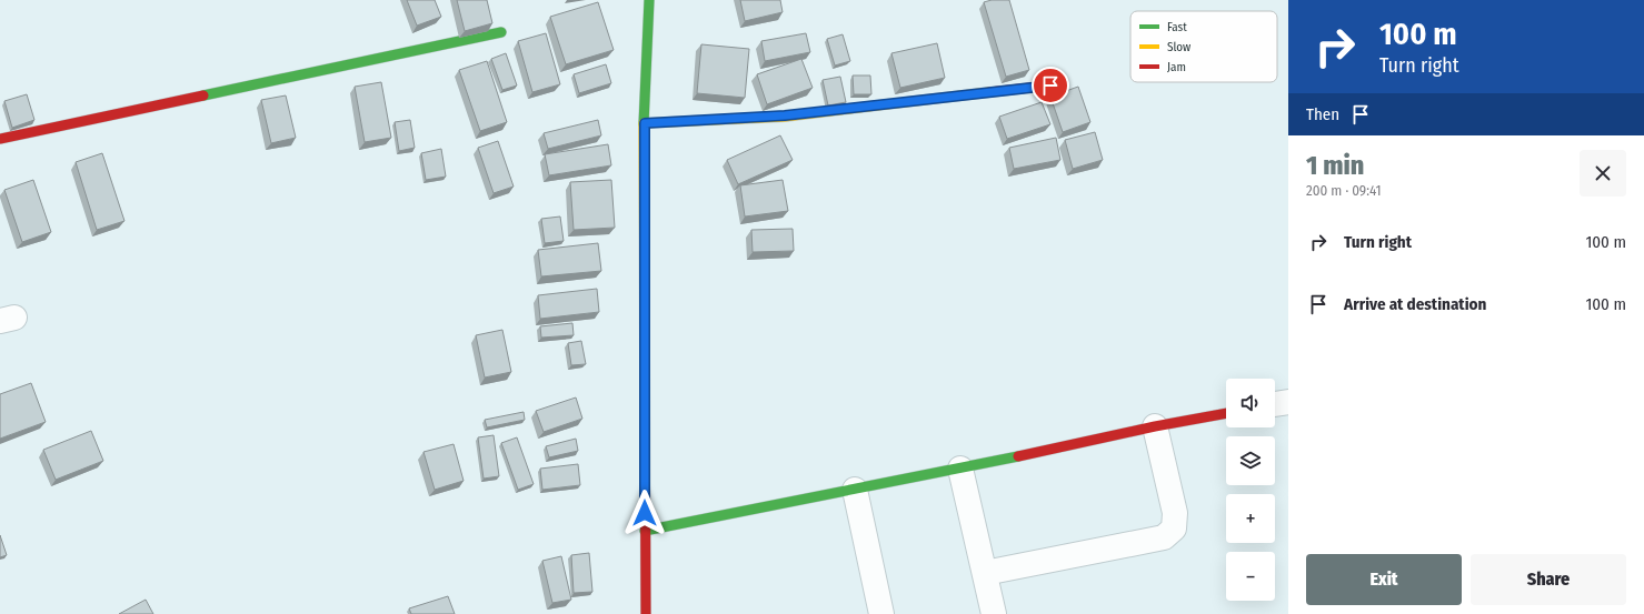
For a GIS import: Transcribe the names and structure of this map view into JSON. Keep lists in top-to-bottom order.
{
  "legend": ["Fast", "Slow", "Jam"],
  "page": {
    "turn": ["100 m", "Turn right"],
    "then": "Then",
    "heading": ["1 min", "200 m · 09:41"],
    "list": [
      {
        "name": "Turn right",
        "value": "100 m"
      },
      {
        "name": "Arrive at destination",
        "value": "100 m"
      }
    ],
    "map_buttons": ["+", "−"],
    "buttons": ["Exit", "Share"]
  }
}
